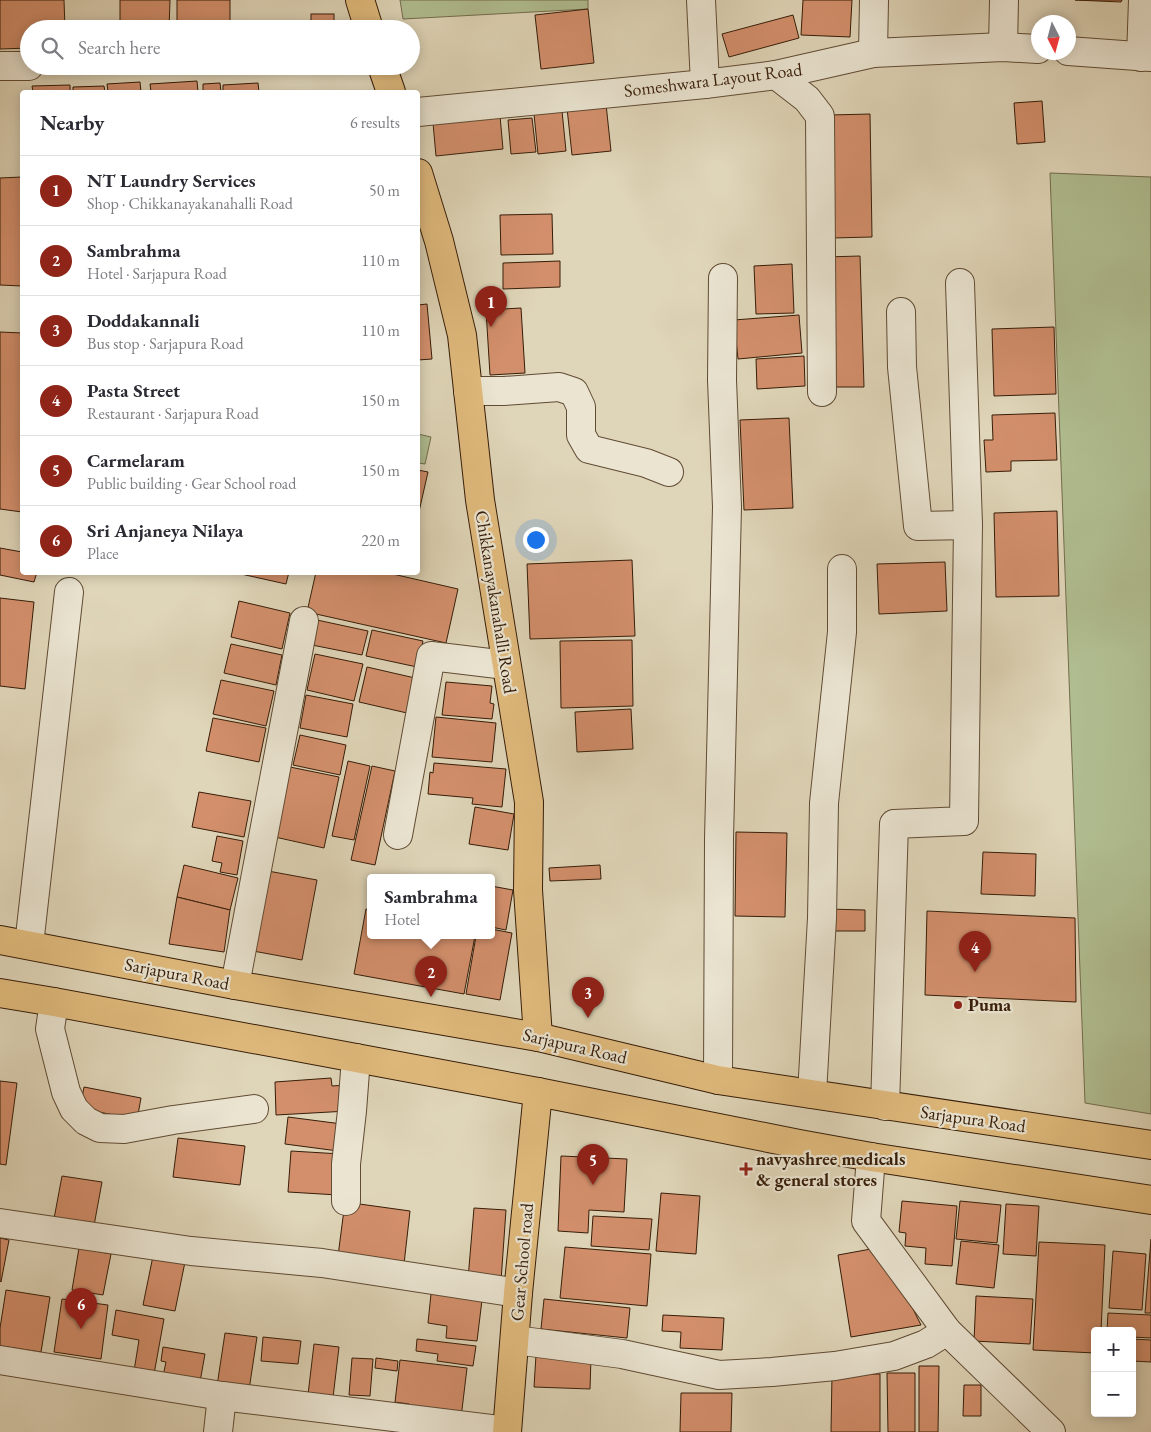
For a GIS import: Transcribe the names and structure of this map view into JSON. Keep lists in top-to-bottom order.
{
  "streets": {
    "main road": ["Chikkanayakanahalli Road", "Sarjapura Road", "Gear School road"],
    "street": ["Someshwara Layout Road"]
  },
  "crossings": [
    ["Chikkanayakanahalli Road", "Sarjapura Road"]
  ],
  "places": {
    "other": ["Puma"],
    "health": ["navyashree medicals & general stores"]
  },
  "north": "bottom",
  "page": {
    "search": "Search here",
    "heading": ["Nearby", "6 results"],
    "list": [
      {
        "mark": "1",
        "name": "NT Laundry Services",
        "note": "Shop · Chikkanayakanahalli Road",
        "value": "50 m"
      },
      {
        "mark": "2",
        "name": "Sambrahma",
        "note": "Hotel · Sarjapura Road",
        "value": "110 m"
      },
      {
        "mark": "3",
        "name": "Doddakannali",
        "note": "Bus stop · Sarjapura Road",
        "value": "110 m"
      },
      {
        "mark": "4",
        "name": "Pasta Street",
        "note": "Restaurant · Sarjapura Road",
        "value": "150 m"
      },
      {
        "mark": "5",
        "name": "Carmelaram",
        "note": "Public building · Gear School road",
        "value": "150 m"
      },
      {
        "mark": "6",
        "name": "Sri Anjaneya Nilaya",
        "note": "Place",
        "value": "220 m"
      }
    ],
    "pins": [
      "1",
      "4",
      "2",
      "3",
      "5",
      "6"
    ],
    "popup": ["Sambrahma", "Hotel"],
    "map_buttons": ["+", "−"]
  }
}
